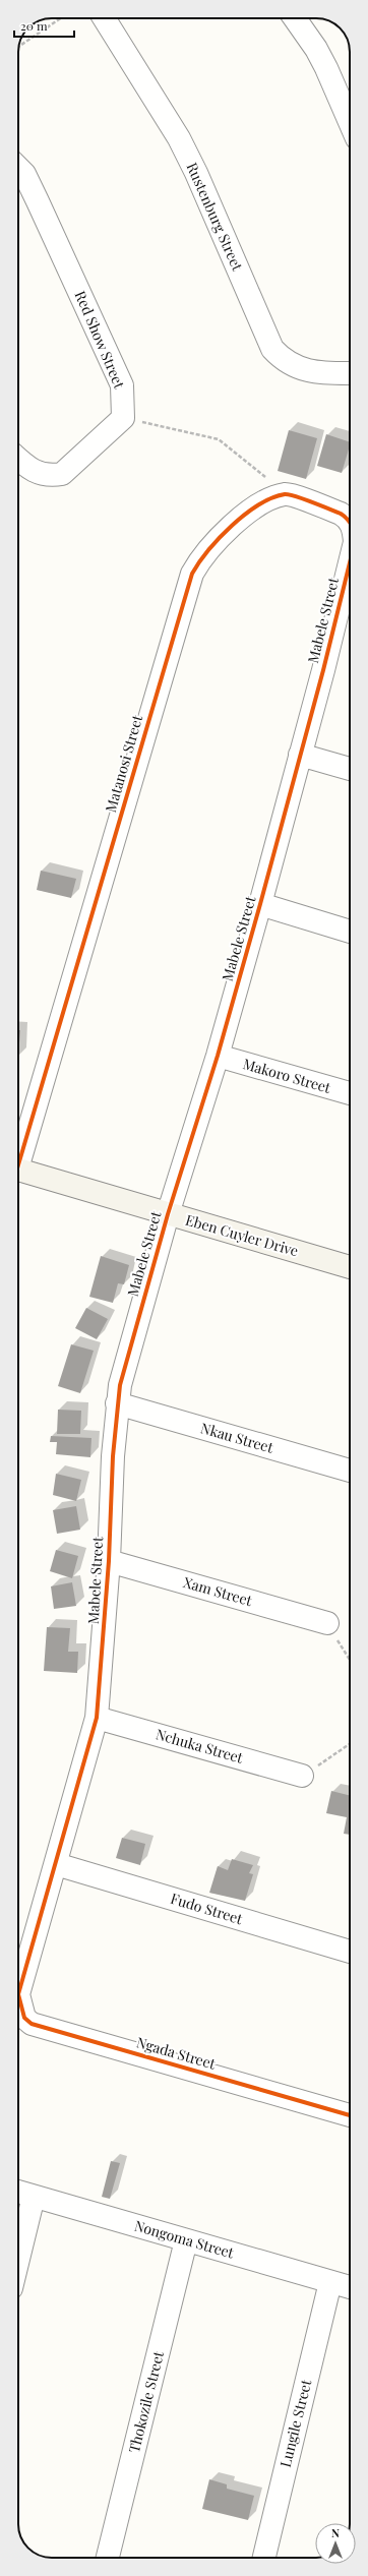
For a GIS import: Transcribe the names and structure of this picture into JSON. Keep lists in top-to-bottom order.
{
  "streets": {
    "street": [
      "Rustenburg Street",
      "Red Show Street",
      "Mabele Street",
      "Matanosi Street",
      "Makoro Street",
      "Eben Cuyler Drive",
      "Nkau Street",
      "Xam Street",
      "Nchuka Street",
      "Fudo Street",
      "Ngada Street",
      "Nongoma Street",
      "Thokozile Street",
      "Lungile Street"
    ]
  },
  "crossings": [
    ["Mabele Street", "Matanosi Street"],
    ["Mabele Street", "Makoro Street"],
    ["Mabele Street", "Eben Cuyler Drive"],
    ["Mabele Street", "Nkau Street"],
    ["Mabele Street", "Xam Street"],
    ["Mabele Street", "Nchuka Street"],
    ["Mabele Street", "Fudo Street"],
    ["Mabele Street", "Ngada Street"],
    ["Nongoma Street", "Thokozile Street"],
    ["Nongoma Street", "Lungile Street"]
  ],
  "scale_bar": "20 m",
  "north": "top"
}
